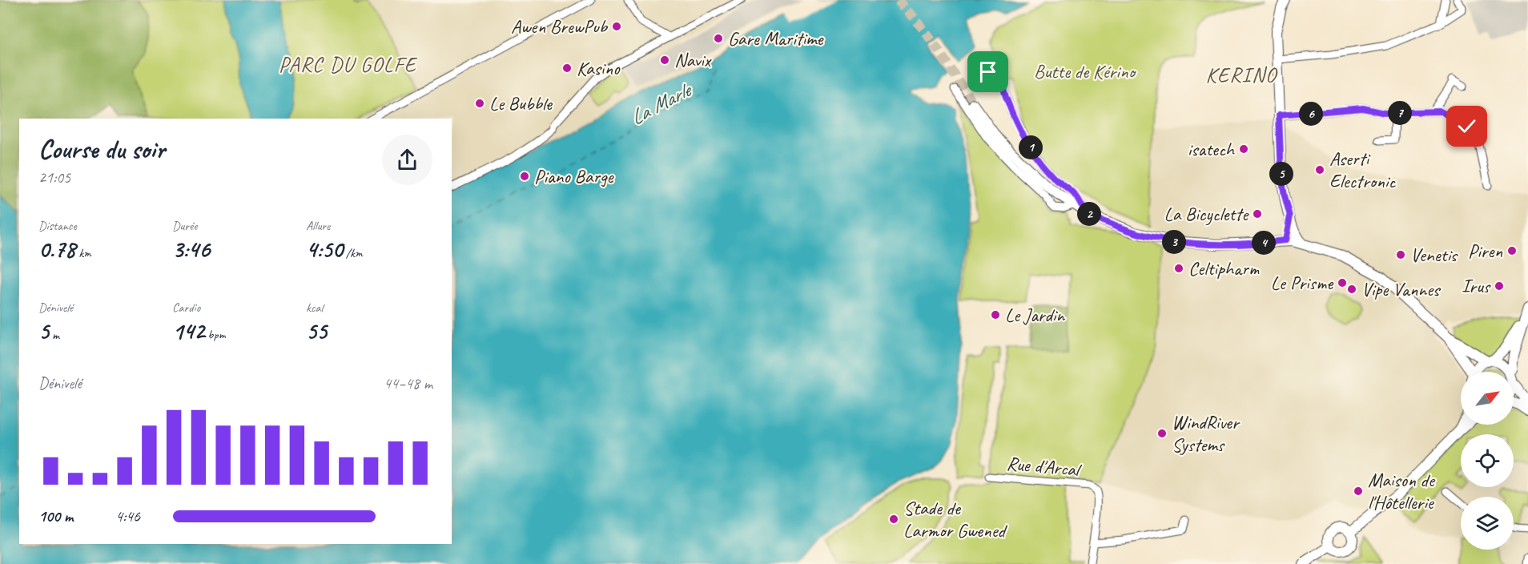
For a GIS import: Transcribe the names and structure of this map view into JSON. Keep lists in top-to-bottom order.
{
  "streets": {
    "street": ["Rue d'Arcal"]
  },
  "districts": ["PARC DU GOLFE", "KERINO"],
  "water": ["La Marle"],
  "parks": ["Butte de Kérino"],
  "places": [
    "Awen BrewPub",
    "Gare Maritime",
    "Navix",
    "Kasino",
    "Le Bubble",
    "isatech",
    "Aserti Electronic",
    "Piano Barge",
    "La Bicyclette",
    "Piren",
    "Venetis",
    "Celtipharm",
    "Le Prisme",
    "Irus",
    "Vipe Vannes",
    "Le Jardin",
    "WindRiver Systems",
    "Maison de l'Hôtellerie",
    "Stade de Larmor Gwened"
  ],
  "north": "top right",
  "page": {
    "pins": [
      "7",
      "6",
      "1",
      "5",
      "2",
      "3",
      "4"
    ],
    "heading": ["Course du soir", "21:05"],
    "stats": [
      ["Distance", "0.78 km"],
      ["Durée", "3:46"],
      ["Allure", "4:50 /km"],
      ["Dénivelé", "5 m"],
      ["Cardio", "142 bpm"],
      ["kcal", "55"]
    ],
    "chart": ["Dénivelé", "44–48 m"],
    "list": [
      {
        "name": "100 m",
        "note": "4:46"
      }
    ]
  }
}
